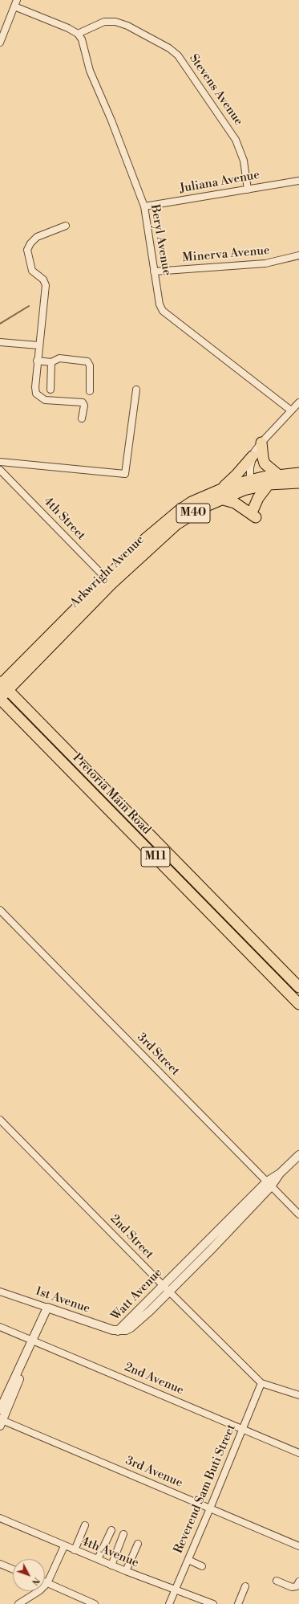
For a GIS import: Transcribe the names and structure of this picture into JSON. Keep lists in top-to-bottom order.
{
  "streets": {
    "main road": [
      "M40",
      "Arkwright Avenue",
      "Pretoria Main Road",
      "M11"
    ],
    "street": [
      "Stevens Avenue",
      "Juliana Avenue",
      "Beryl Avenue",
      "Minerva Avenue",
      "4th Street",
      "3rd Street",
      "2nd Street",
      "Watt Avenue",
      "1st Avenue",
      "2nd Avenue",
      "3rd Avenue",
      "Reverend Sam Buti Street",
      "4th Avenue"
    ]
  },
  "crossings": [
    ["Stevens Avenue", "Juliana Avenue"],
    ["Stevens Avenue", "Beryl Avenue"],
    ["Juliana Avenue", "Beryl Avenue"],
    ["Beryl Avenue", "Minerva Avenue"],
    ["M40", "Arkwright Avenue"],
    ["4th Street", "Arkwright Avenue"],
    ["Arkwright Avenue", "Pretoria Main Road"],
    ["3rd Street", "Watt Avenue"],
    ["2nd Street", "Watt Avenue"],
    ["2nd Street", "Reverend Sam Buti Street"],
    ["Watt Avenue", "1st Avenue"],
    ["2nd Avenue", "Reverend Sam Buti Street"],
    ["3rd Avenue", "Reverend Sam Buti Street"],
    ["Reverend Sam Buti Street", "4th Avenue"]
  ],
  "north": "bottom right"
}
